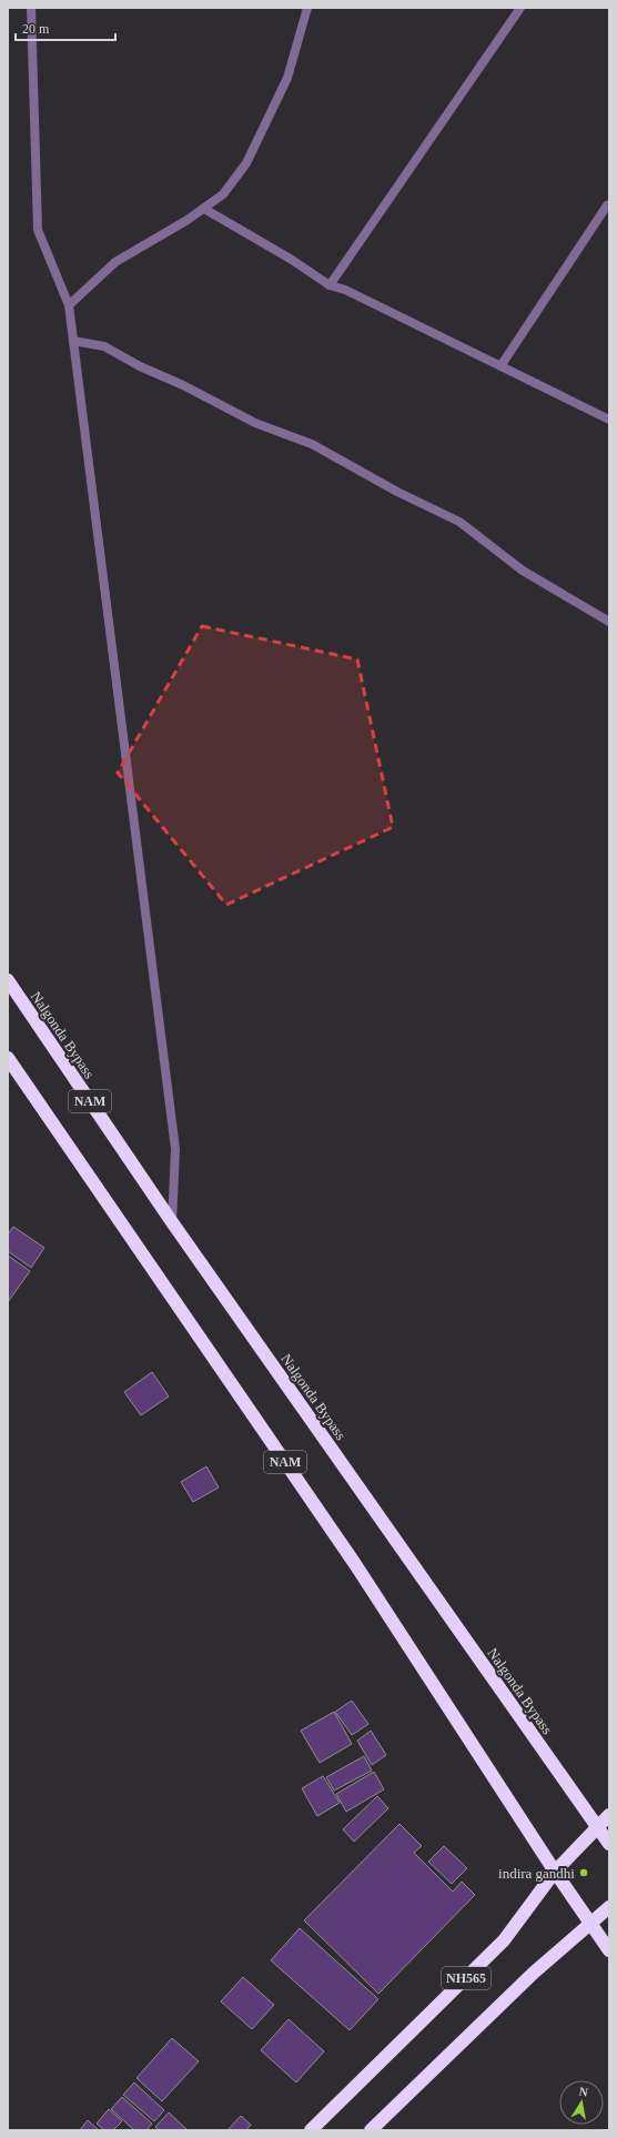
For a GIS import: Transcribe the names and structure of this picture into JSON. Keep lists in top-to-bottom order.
{
  "streets": {
    "highway": ["Nalgonda Bypass", "NAM", "NH565"]
  },
  "crossings": [
    ["Nalgonda Bypass", "NAM"],
    ["Nalgonda Bypass", "NH565"],
    ["NAM", "NH565"]
  ],
  "places": ["indira gandhi"],
  "scale_bar": "20 m",
  "north": "top"
}
